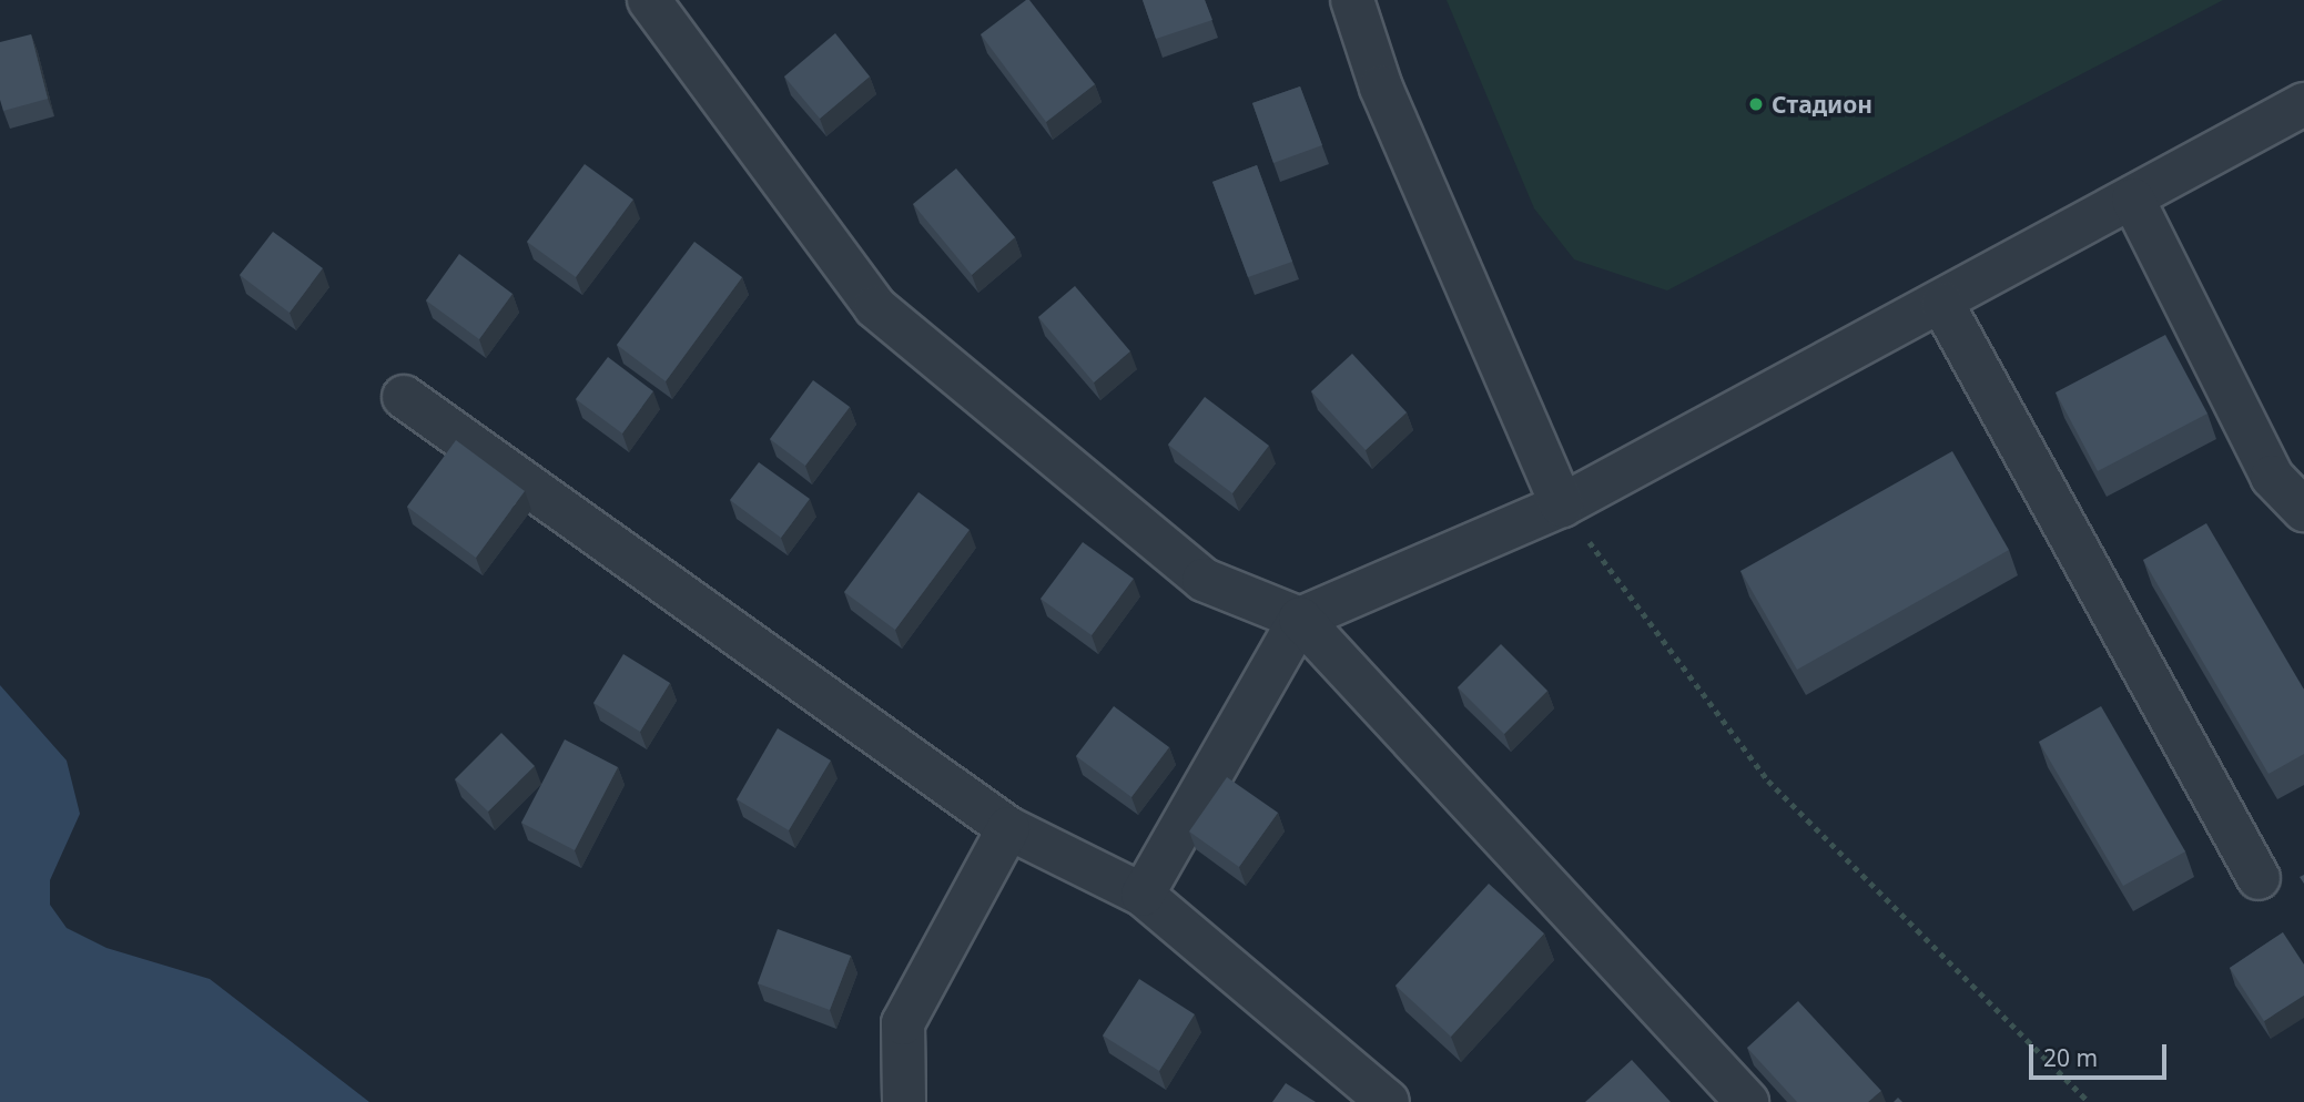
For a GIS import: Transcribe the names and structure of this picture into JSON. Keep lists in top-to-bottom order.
{
  "places": ["Стадион"],
  "scale_bar": "20 m"
}
